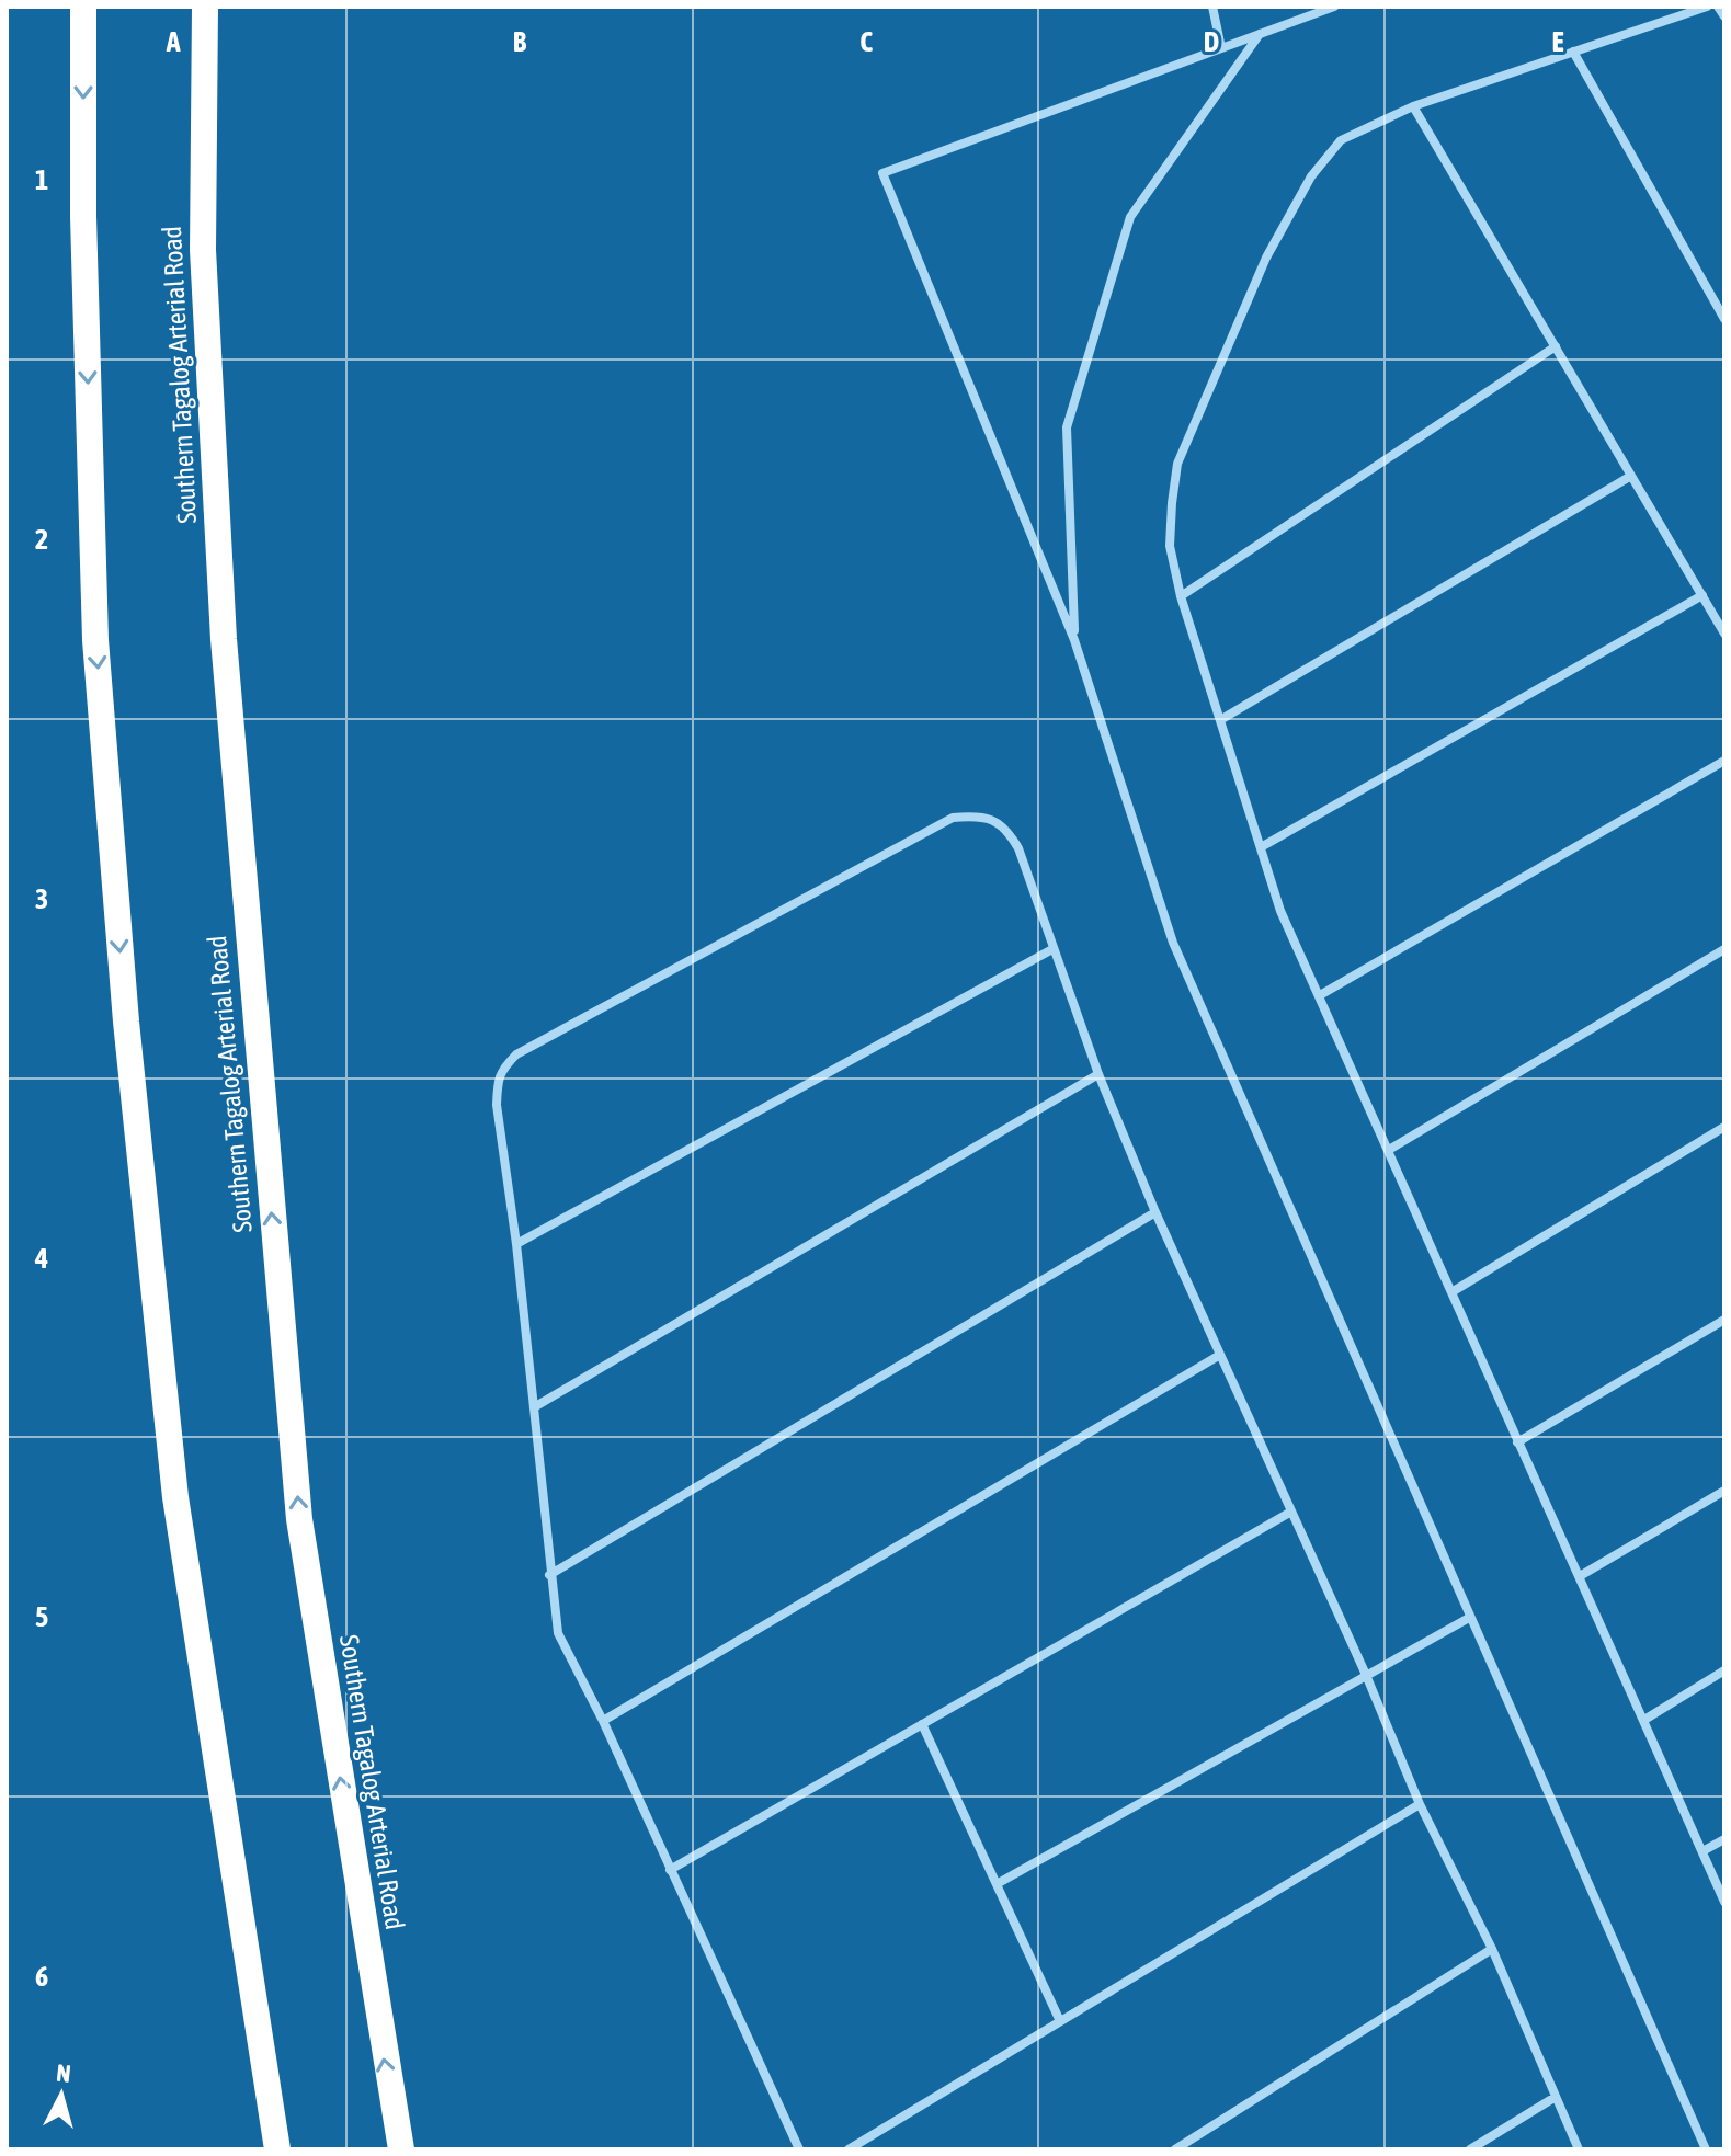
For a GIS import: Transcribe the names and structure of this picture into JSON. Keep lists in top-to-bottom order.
{
  "streets": {
    "highway": ["Southern Tagalog Arterial Road"]
  },
  "north": "top",
  "grid": {
    "columns": [
      "A",
      "B",
      "C",
      "D",
      "E"
    ],
    "rows": [
      "1",
      "2",
      "3",
      "4",
      "5",
      "6"
    ]
  }
}
